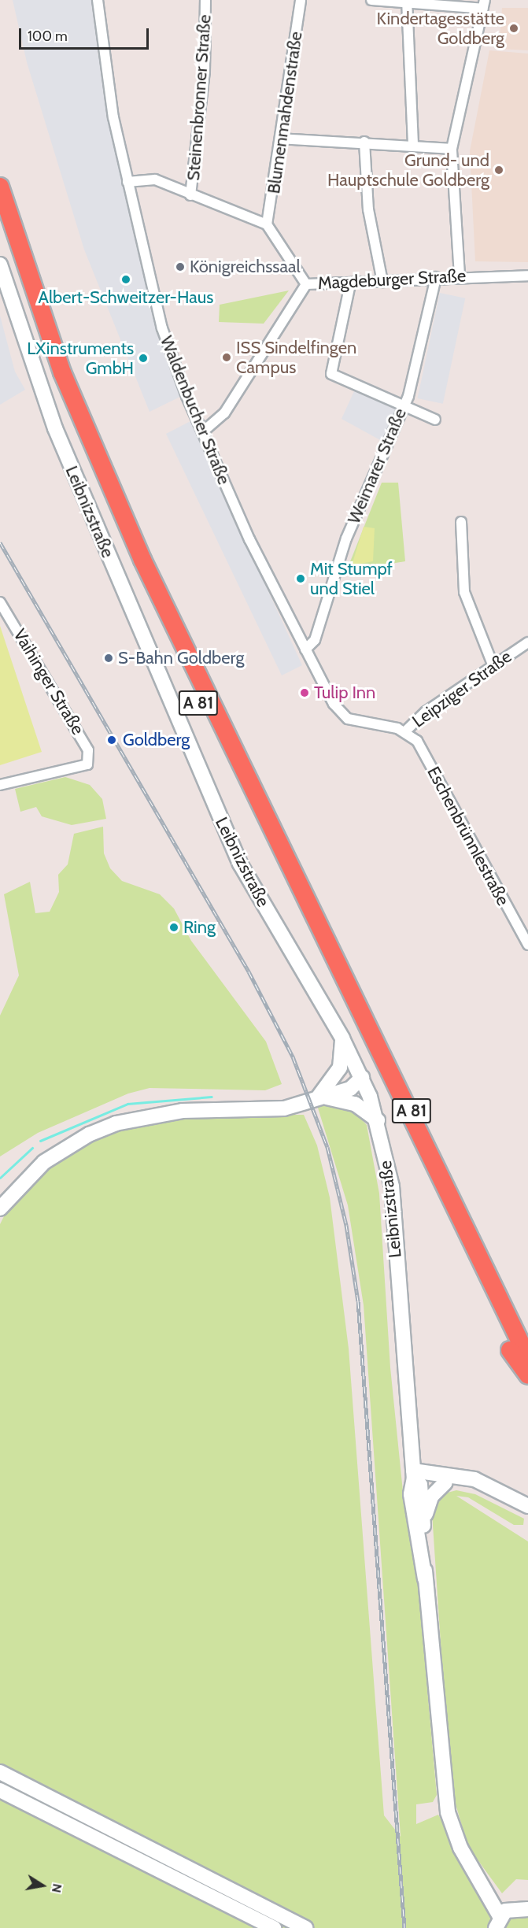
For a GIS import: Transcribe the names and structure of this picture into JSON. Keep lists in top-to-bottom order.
{
  "streets": {
    "highway": ["A 81"],
    "street": [
      "Steinenbronner Straße",
      "Blumenmahdenstraße",
      "Magdeburger Straße",
      "Waldenbucher Straße",
      "Weimarer Straße",
      "Leibnizstraße",
      "Vaihinger Straße",
      "Leipziger Straße",
      "Eschenbrünnlestraße"
    ]
  },
  "crossings": [
    ["Blumenmahdenstraße", "Magdeburger Straße"],
    ["Magdeburger Straße", "Weimarer Straße"],
    ["Waldenbucher Straße", "Weimarer Straße"],
    ["Waldenbucher Straße", "Leipziger Straße"],
    ["Leipziger Straße", "Eschenbrünnlestraße"]
  ],
  "places": [
    "Kindertagesstätte Goldberg",
    "Grund- und Hauptschule Goldberg",
    "Königreichssaal",
    "Albert-Schweitzer-Haus",
    "ISS Sindelfingen Campus",
    "LXinstruments GmbH",
    "Mit Stumpf und Stiel",
    "S-Bahn Goldberg",
    "Tulip Inn",
    "Goldberg",
    "Ring"
  ],
  "scale_bar": "100 m",
  "north": "right"
}
